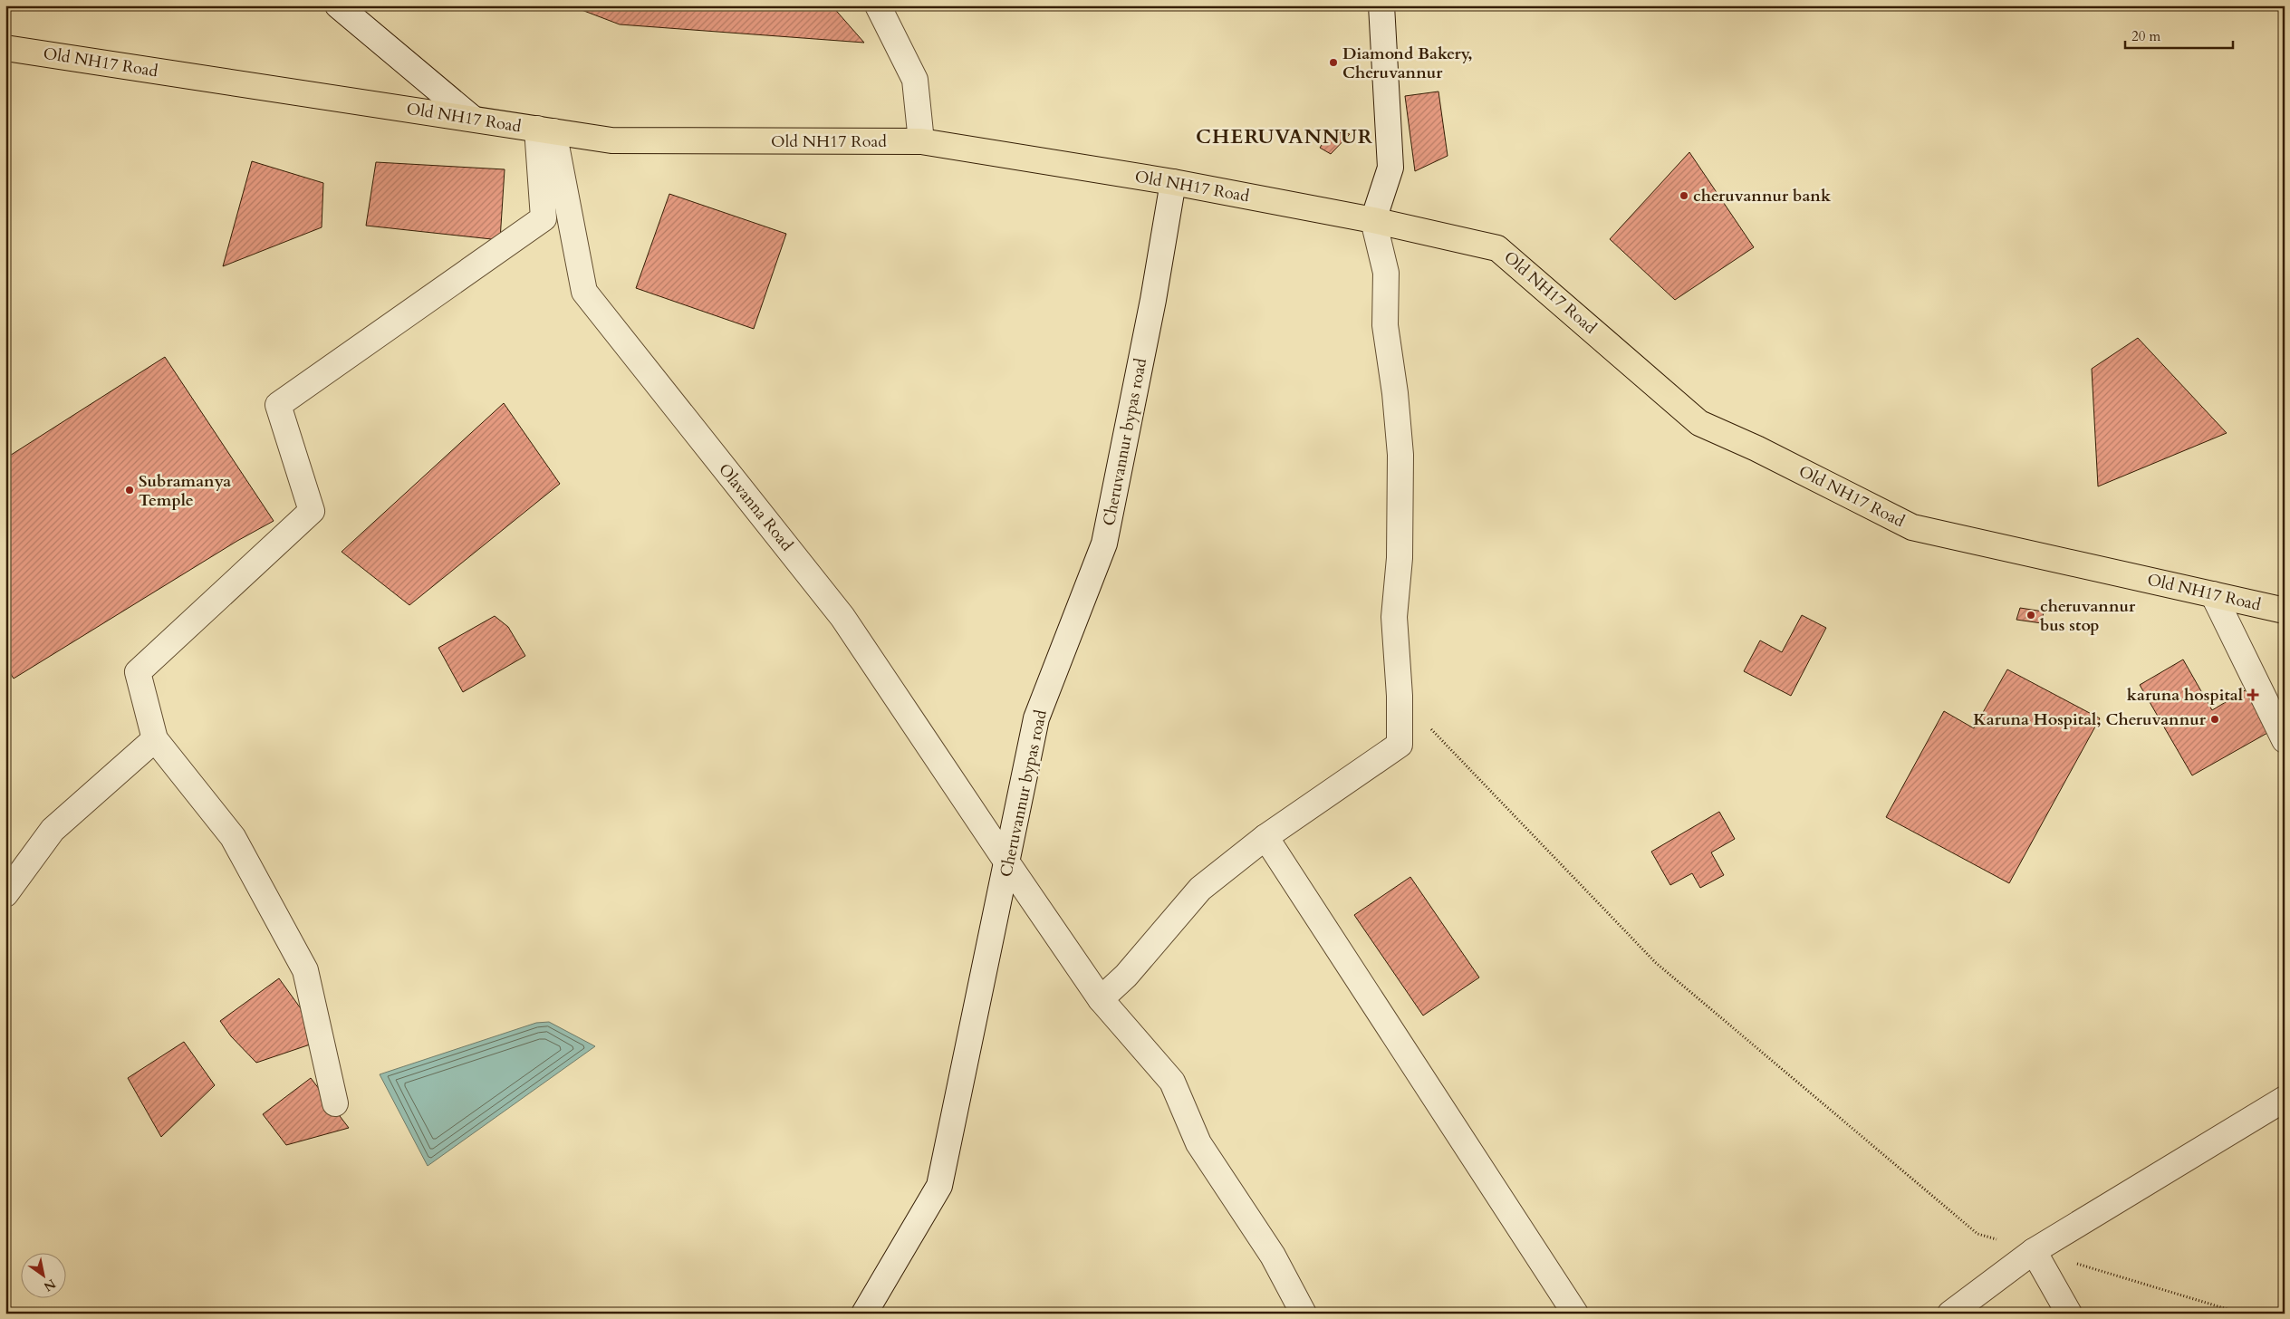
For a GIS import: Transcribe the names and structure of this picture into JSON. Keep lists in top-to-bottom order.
{
  "streets": {
    "main road": ["Old NH17 Road"],
    "street": ["Cheruvannur bypas road", "Olavanna Road"]
  },
  "crossings": [
    ["Old NH17 Road", "Cheruvannur bypas road"],
    ["Old NH17 Road", "Olavanna Road"],
    ["Cheruvannur bypas road", "Olavanna Road"]
  ],
  "districts": ["CHERUVANNUR"],
  "places": {
    "other": [
      "Diamond Bakery, Cheruvannur",
      "cheruvannur bank",
      "Subramanya Temple",
      "cheruvannur bus stop",
      "Karuna Hospital, Cheruvannur"
    ],
    "health": ["karuna hospital"]
  },
  "scale_bar": "20 m",
  "north": "bottom right"
}
